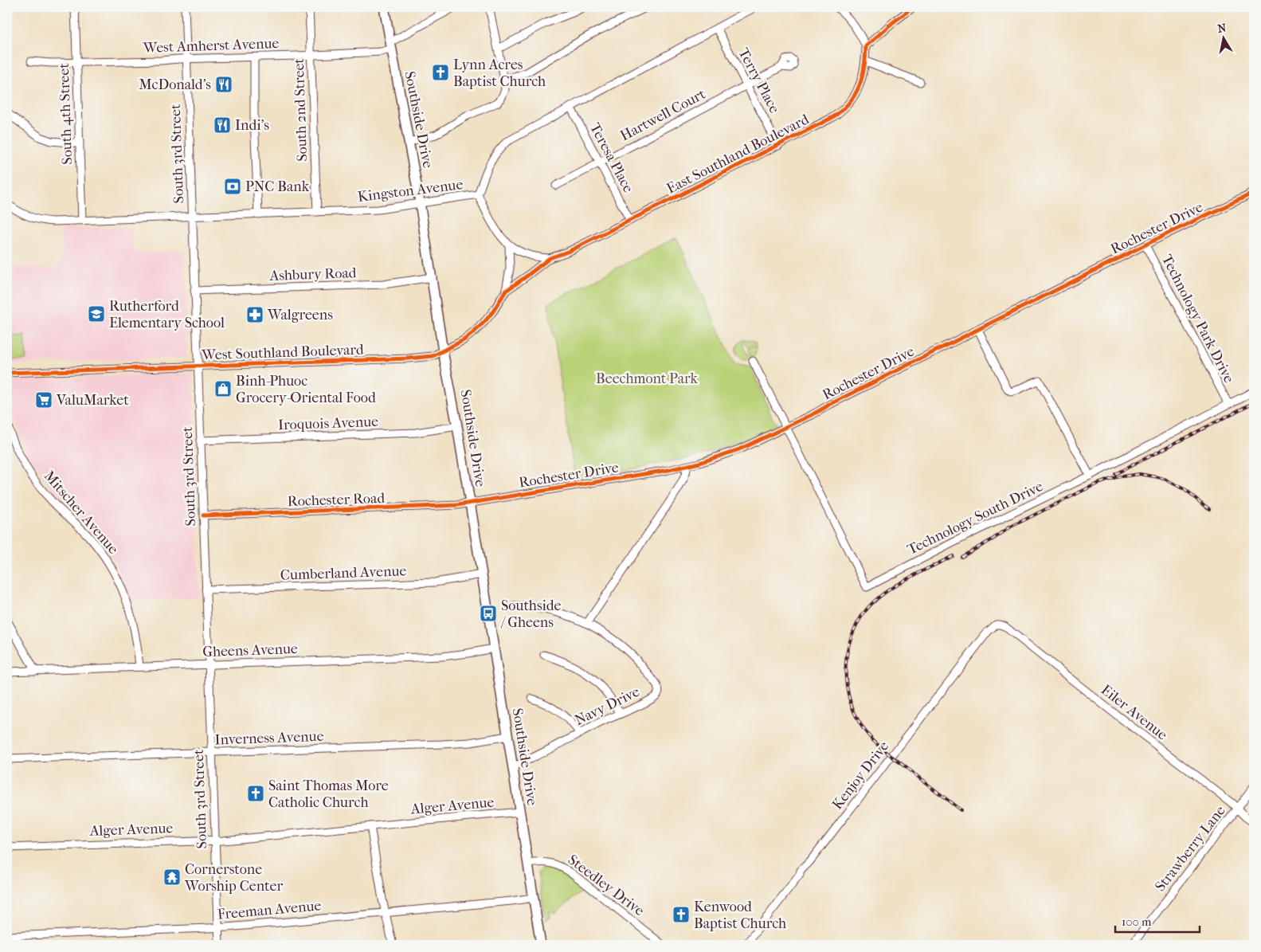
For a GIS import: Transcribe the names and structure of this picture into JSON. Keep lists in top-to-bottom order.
{
  "streets": {
    "main road": ["Southside Drive"],
    "street": [
      "West Amherst Avenue",
      "Terry Place",
      "South 2nd Street",
      "South 4th Street",
      "Hartwell Court",
      "South 3rd Street",
      "East Southland Boulevard",
      "Teresa Place",
      "Kingston Avenue",
      "Rochester Drive",
      "Ashbury Road",
      "Technology Park Drive",
      "West Southland Boulevard",
      "Iroquois Avenue",
      "Rochester Road",
      "Mitscher Avenue",
      "Technology South Drive",
      "Cumberland Avenue",
      "Gheens Avenue",
      "Navy Drive",
      "Eiler Avenue",
      "Inverness Avenue",
      "Kenjoy Drive",
      "Alger Avenue",
      "Strawberry Lane",
      "Steedley Drive",
      "Freeman Avenue"
    ]
  },
  "crossings": [
    ["West Amherst Avenue", "South 2nd Street"],
    ["West Amherst Avenue", "South 4th Street"],
    ["West Amherst Avenue", "Southside Drive"],
    ["West Amherst Avenue", "South 3rd Street"],
    ["Terry Place", "Hartwell Court"],
    ["Terry Place", "East Southland Boulevard"],
    ["Terry Place", "Kingston Avenue"],
    ["South 2nd Street", "Kingston Avenue"],
    ["South 4th Street", "Kingston Avenue"],
    ["Hartwell Court", "Teresa Place"],
    ["Southside Drive", "Kingston Avenue"],
    ["Southside Drive", "Rochester Drive"],
    ["Southside Drive", "Ashbury Road"],
    ["Southside Drive", "West Southland Boulevard"],
    ["Southside Drive", "Iroquois Avenue"],
    ["Southside Drive", "Rochester Road"],
    ["Southside Drive", "Cumberland Avenue"],
    ["Southside Drive", "Gheens Avenue"],
    ["Southside Drive", "Navy Drive"],
    ["Southside Drive", "Inverness Avenue"],
    ["Southside Drive", "Alger Avenue"],
    ["Southside Drive", "Steedley Drive"],
    ["Southside Drive", "Freeman Avenue"],
    ["South 3rd Street", "Kingston Avenue"],
    ["South 3rd Street", "Ashbury Road"],
    ["South 3rd Street", "West Southland Boulevard"],
    ["South 3rd Street", "Iroquois Avenue"],
    ["South 3rd Street", "Rochester Road"],
    ["South 3rd Street", "Cumberland Avenue"],
    ["South 3rd Street", "Gheens Avenue"],
    ["South 3rd Street", "Inverness Avenue"],
    ["South 3rd Street", "Alger Avenue"],
    ["South 3rd Street", "Freeman Avenue"],
    ["East Southland Boulevard", "Teresa Place"],
    ["East Southland Boulevard", "West Southland Boulevard"],
    ["Teresa Place", "Kingston Avenue"],
    ["Rochester Drive", "Technology Park Drive"],
    ["Rochester Drive", "Rochester Road"],
    ["Rochester Drive", "Technology South Drive"],
    ["Technology Park Drive", "Technology South Drive"],
    ["Mitscher Avenue", "Gheens Avenue"],
    ["Eiler Avenue", "Kenjoy Drive"],
    ["Eiler Avenue", "Strawberry Lane"]
  ],
  "parks": ["Beechmont Park"],
  "places": {
    "church": ["Lynn Acres Baptist Church", "Saint Thomas More Catholic Church", "Kenwood Baptist Church"],
    "restaurant": ["McDonald's", "Indi's"],
    "bank": ["PNC Bank"],
    "school or university": ["Rutherford Elementary School"],
    "pharmacy": ["Walgreens"],
    "shop": ["Binh-Phuoc Grocery-Oriental Food"],
    "supermarket": ["ValuMarket"],
    "bus stop": ["Southside / Gheens"],
    "temple": ["Cornerstone Worship Center"]
  },
  "scale_bar": "100 m",
  "north": "top"
}
